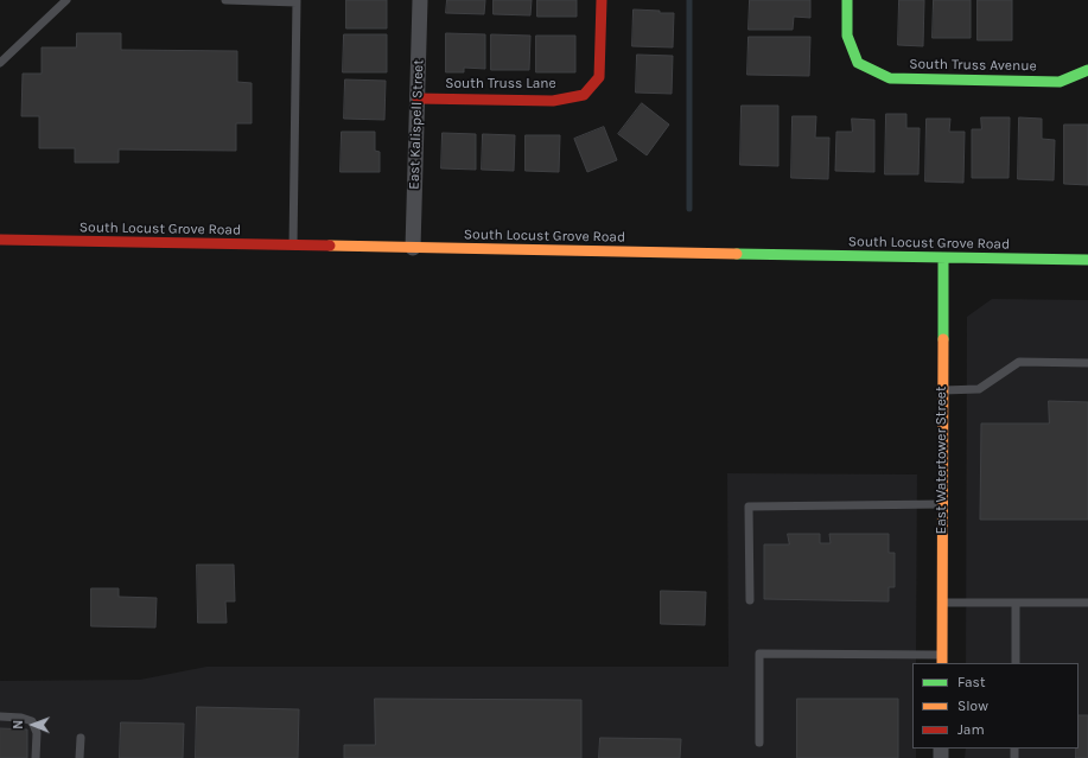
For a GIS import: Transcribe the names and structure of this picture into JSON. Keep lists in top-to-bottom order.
{
  "streets": {
    "main road": [
      "South Truss Avenue",
      "South Truss Lane",
      "South Locust Grove Road",
      "East Watertower Street"
    ],
    "street": ["East Kalispell Street"]
  },
  "crossings": [
    ["South Truss Lane", "East Kalispell Street"],
    ["East Kalispell Street", "South Locust Grove Road"],
    ["South Locust Grove Road", "East Watertower Street"]
  ],
  "legend": ["Fast", "Slow", "Jam"],
  "north": "left"
}
